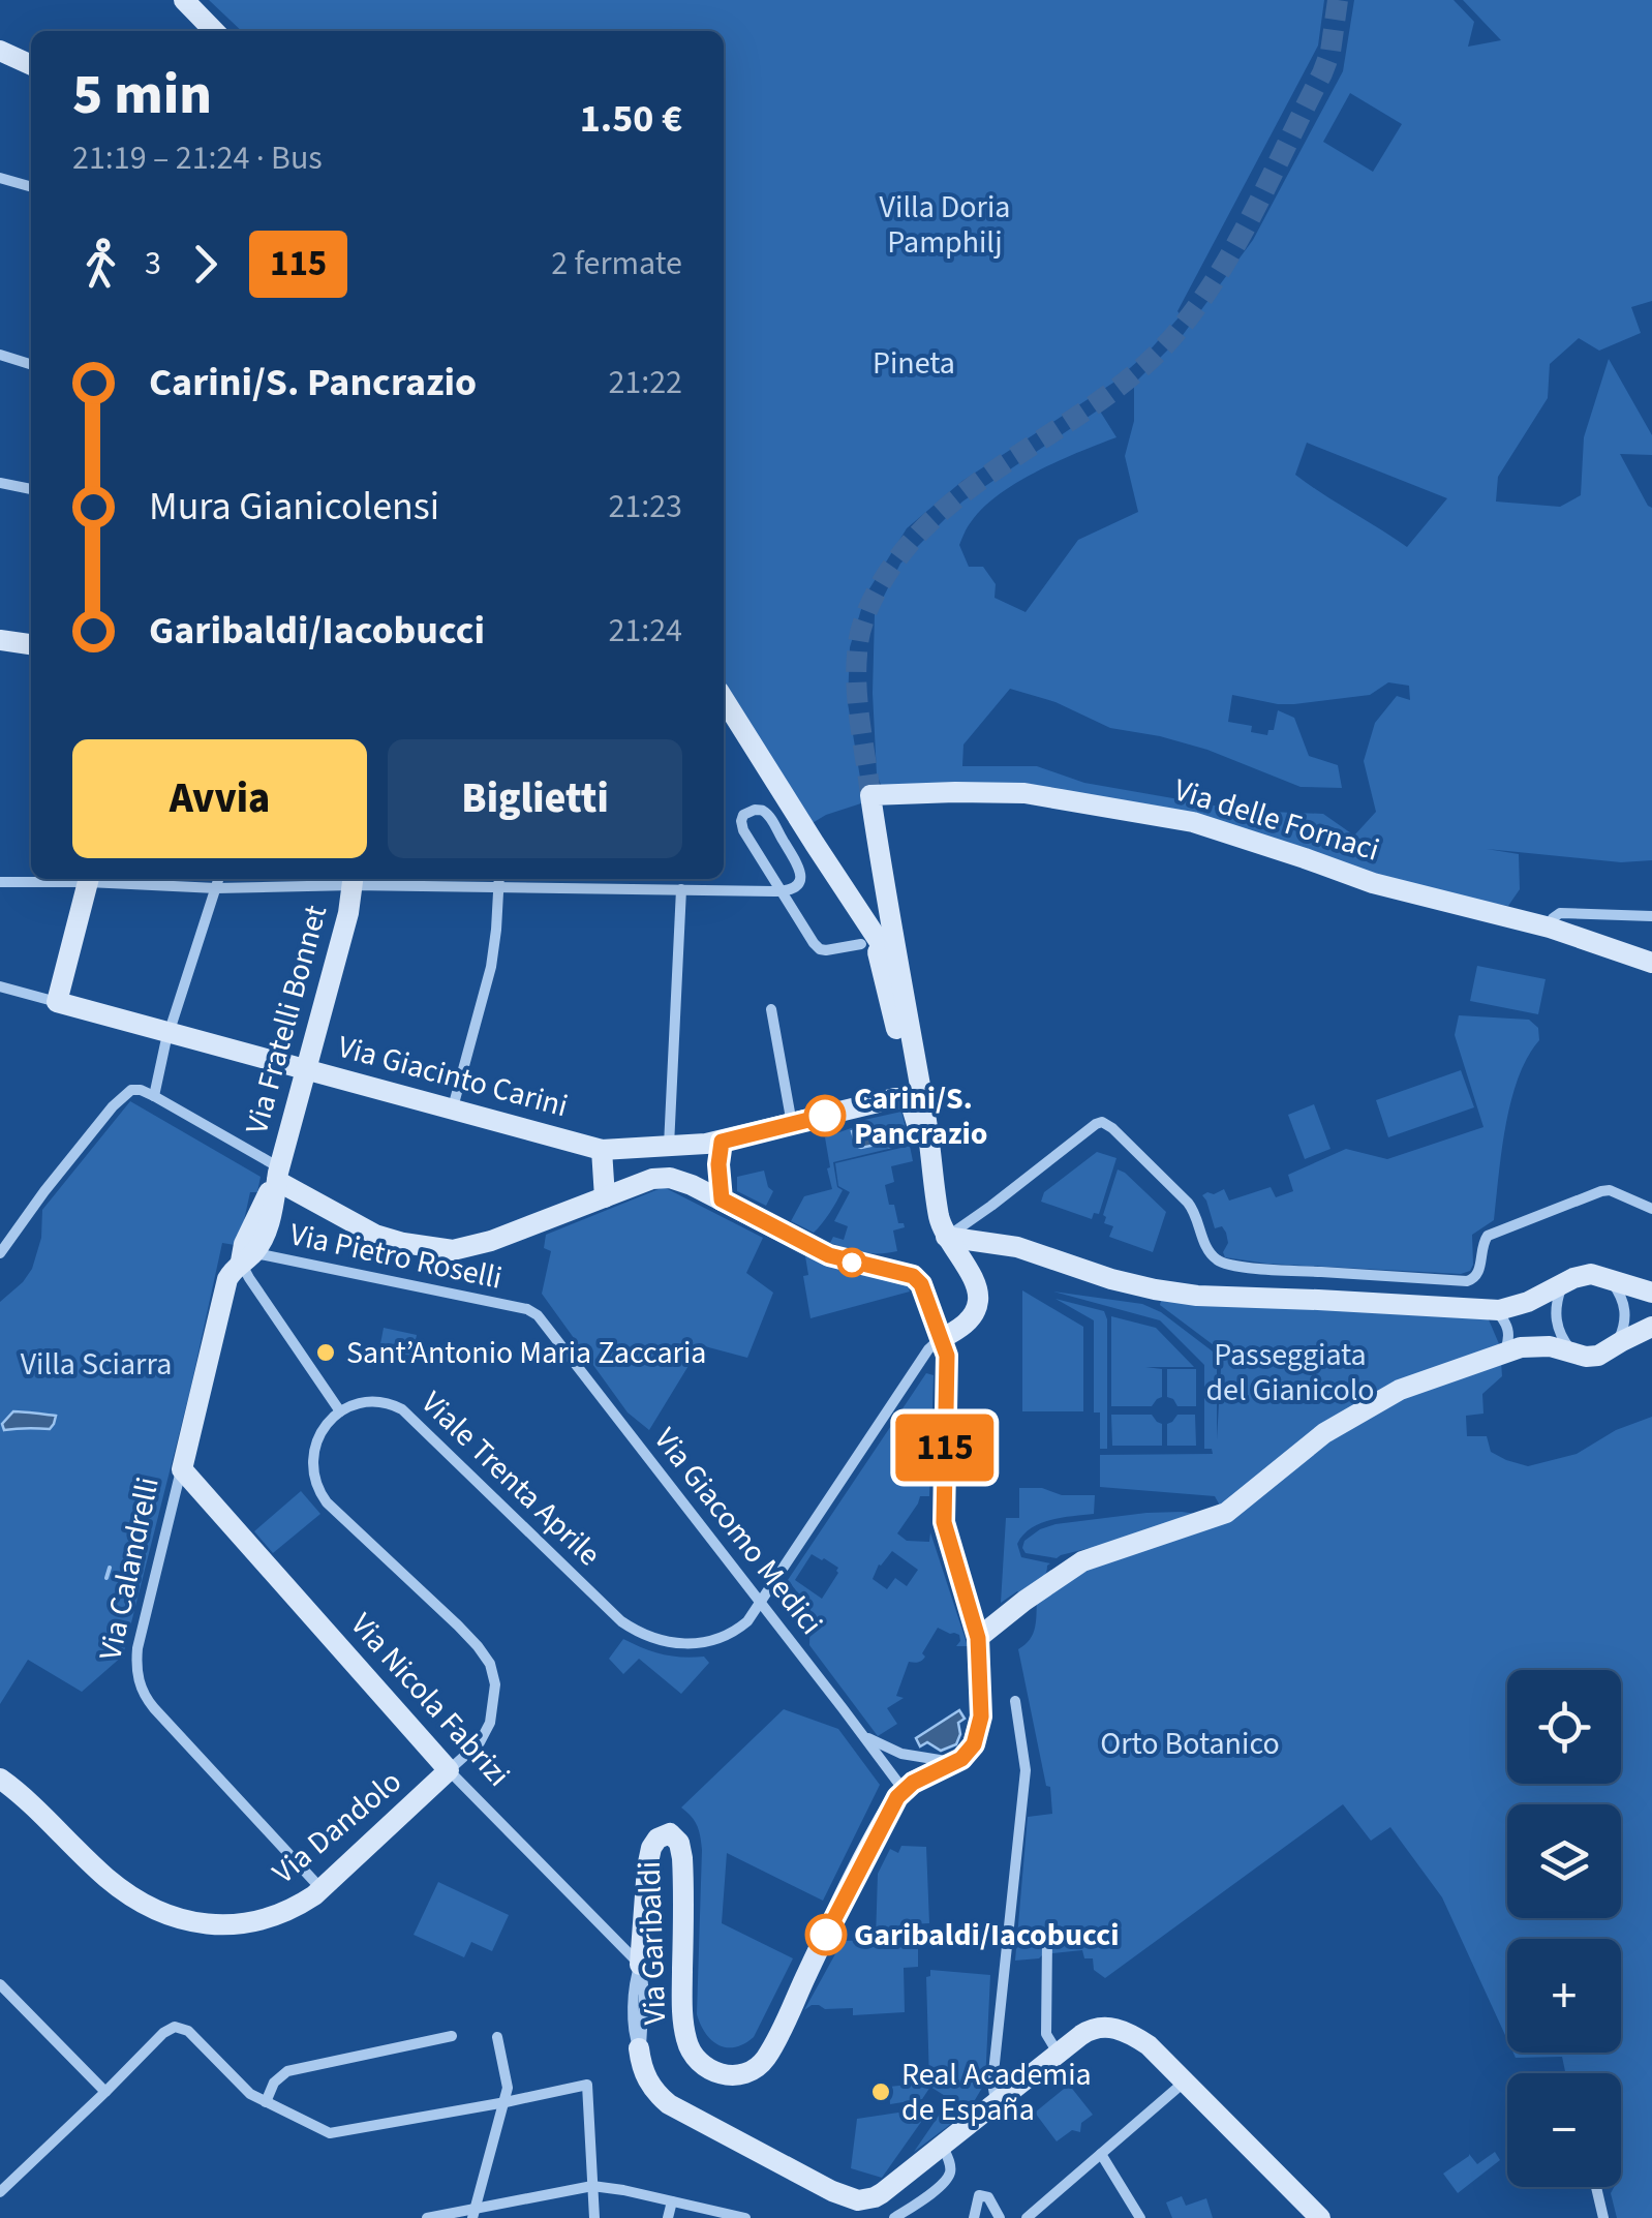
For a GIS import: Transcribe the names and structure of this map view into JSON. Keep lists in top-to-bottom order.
{
  "streets": {
    "street": [
      "Via delle Fornaci",
      "Via Fratelli Bonnet",
      "Via Giacinto Carini",
      "Via Pietro Roselli",
      "Viale Trenta Aprile",
      "Via Giacomo Medici",
      "Via Calandrelli",
      "Via Nicola Fabrizi",
      "Via Dandolo",
      "Via Garibaldi"
    ]
  },
  "crossings": [
    ["Via Fratelli Bonnet", "Via Giacinto Carini"],
    ["Via Fratelli Bonnet", "Via Calandrelli"],
    ["Via Pietro Roselli", "Via Giacomo Medici"],
    ["Via Pietro Roselli", "Via Calandrelli"],
    ["Viale Trenta Aprile", "Via Giacomo Medici"],
    ["Via Giacomo Medici", "Via Garibaldi"],
    ["Via Calandrelli", "Via Nicola Fabrizi"],
    ["Via Calandrelli", "Via Dandolo"],
    ["Via Nicola Fabrizi", "Via Dandolo"],
    ["Via Nicola Fabrizi", "Via Garibaldi"]
  ],
  "parks": [
    "Villa Doria Pamphilj",
    "Pineta",
    "Passeggiata del Gianicolo",
    "Villa Sciarra",
    "Orto Botanico"
  ],
  "places": [
    "Carini/S. Pancrazio",
    "Sant’Antonio Maria Zaccaria",
    "Garibaldi/Iacobucci",
    "Real Academia de España"
  ],
  "lines": ["bus line 115"],
  "page": {
    "on_map": "115",
    "heading": ["5 min", "21:19 – 21:24 · Bus", "1.50 €"],
    "legs": ["3", "115", "2 fermate"],
    "list": [
      {
        "name": "Carini/S. Pancrazio",
        "value": "21:22"
      },
      {
        "name": "Mura Gianicolensi",
        "value": "21:23"
      },
      {
        "name": "Garibaldi/Iacobucci",
        "value": "21:24"
      }
    ],
    "buttons": ["Avvia", "Biglietti"],
    "map_buttons": ["+", "−"]
  }
}
